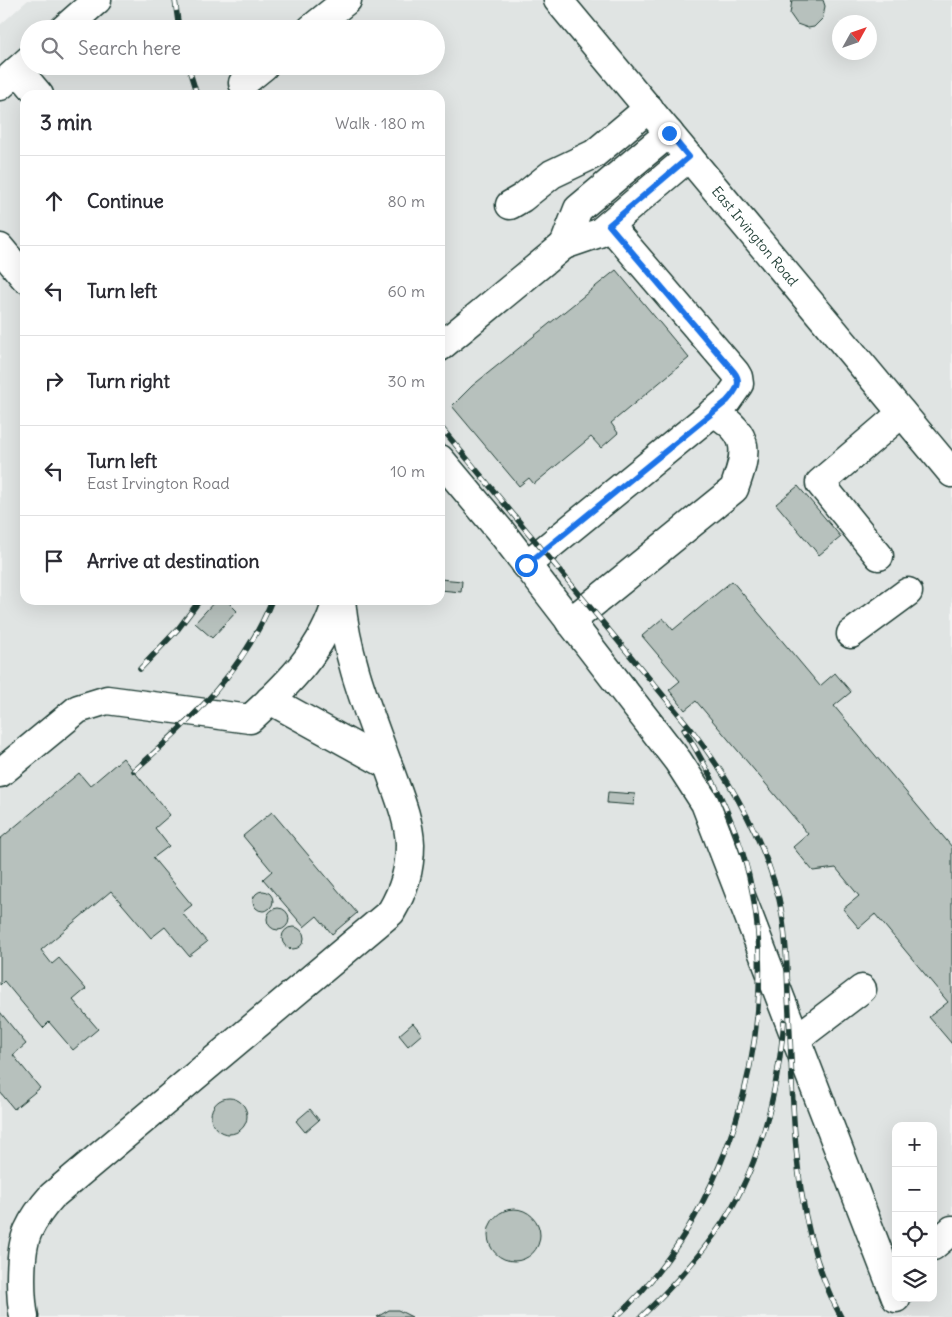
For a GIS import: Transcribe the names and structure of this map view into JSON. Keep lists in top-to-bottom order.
{
  "streets": {
    "street": ["East Irvington Road"]
  },
  "north": "top right",
  "page": {
    "search": "Search here",
    "heading": ["3 min", "Walk · 180 m"],
    "list": [
      ["Continue", "80 m"],
      ["Turn left", "60 m"],
      ["Turn right", "30 m"],
      ["Turn left", "East Irvington Road", "10 m"],
      "Arrive at destination"
    ],
    "map_buttons": ["+", "−"]
  }
}
